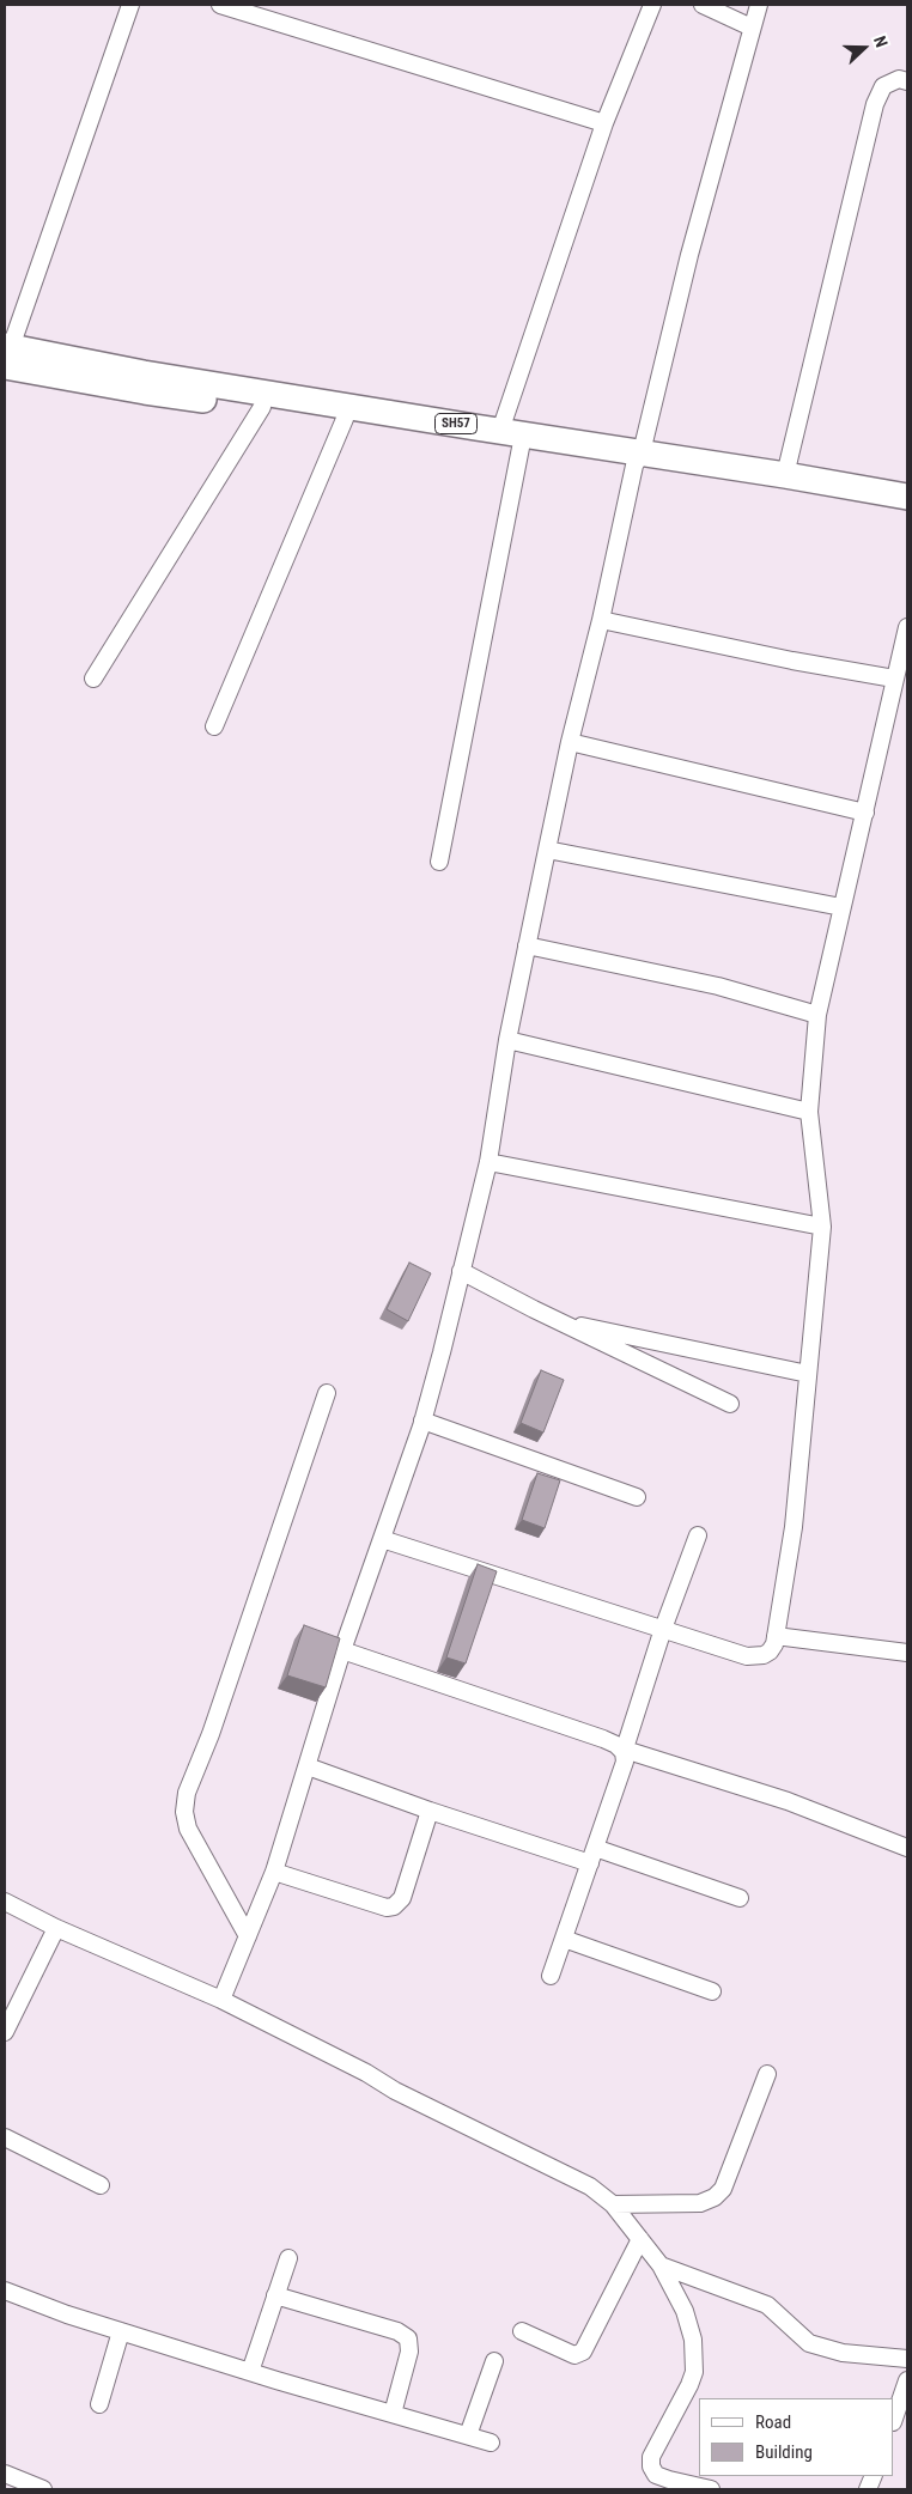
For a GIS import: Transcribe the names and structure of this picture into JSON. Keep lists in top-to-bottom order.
{
  "streets": {
    "main road": ["SH57"]
  },
  "legend": ["Road", "Building"],
  "north": "right"
}
